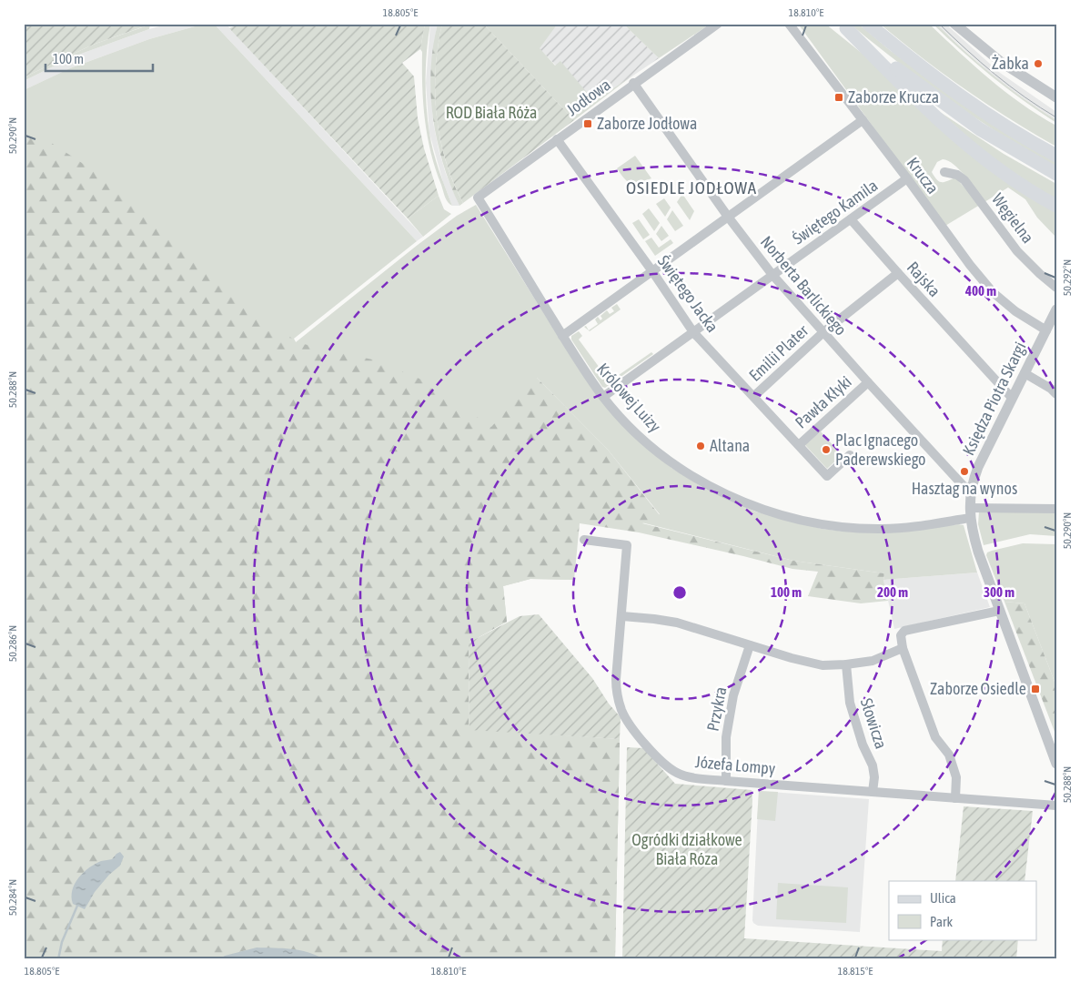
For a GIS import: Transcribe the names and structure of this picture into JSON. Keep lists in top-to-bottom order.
{
  "streets": {
    "street": [
      "Jodłowa",
      "Krucza",
      "Świętego Kamila",
      "Węgielna",
      "Rajska",
      "Norberta Barlickiego",
      "Świętego Jacka",
      "Emilii Plater",
      "Królowej Luizy",
      "Księdza Piotra Skargi",
      "Pawła Kłyki",
      "Przykra",
      "Słowicza",
      "Józefa Lompy"
    ]
  },
  "crossings": [
    ["Jodłowa", "Norberta Barlickiego"],
    ["Jodłowa", "Świętego Jacka"],
    ["Jodłowa", "Królowej Luizy"],
    ["Krucza", "Świętego Kamila"],
    ["Krucza", "Księdza Piotra Skargi"],
    ["Świętego Kamila", "Rajska"],
    ["Świętego Kamila", "Norberta Barlickiego"],
    ["Świętego Kamila", "Świętego Jacka"],
    ["Świętego Kamila", "Królowej Luizy"],
    ["Rajska", "Emilii Plater"],
    ["Rajska", "Księdza Piotra Skargi"],
    ["Norberta Barlickiego", "Emilii Plater"],
    ["Norberta Barlickiego", "Księdza Piotra Skargi"],
    ["Norberta Barlickiego", "Pawła Kłyki"],
    ["Świętego Jacka", "Emilii Plater"],
    ["Świętego Jacka", "Pawła Kłyki"],
    ["Królowej Luizy", "Księdza Piotra Skargi"],
    ["Przykra", "Józefa Lompy"],
    ["Słowicza", "Józefa Lompy"]
  ],
  "districts": ["OSIEDLE JODŁOWA"],
  "parks": ["ROD Biała Róża", "Ogródki działkowe Biała Róza"],
  "places": {
    "other": [
      "Żabka",
      "Altana",
      "Plac Ignacego Paderewskiego",
      "Hasztag na wynos"
    ],
    "transit": ["Zaborze Krucza", "Zaborze Jodłowa", "Zaborze Osiedle"]
  },
  "legend": ["Ulica", "Park"],
  "scale_bar": "100 m",
  "coordinates": [
    "18.805°E",
    "18.810°E",
    "50.290°N",
    "50.292°N",
    "50.288°N",
    "50.286°N",
    "50.284°N",
    "18.815°E"
  ],
  "rings": [
    "400 m",
    "100 m",
    "200 m",
    "300 m"
  ]
}
